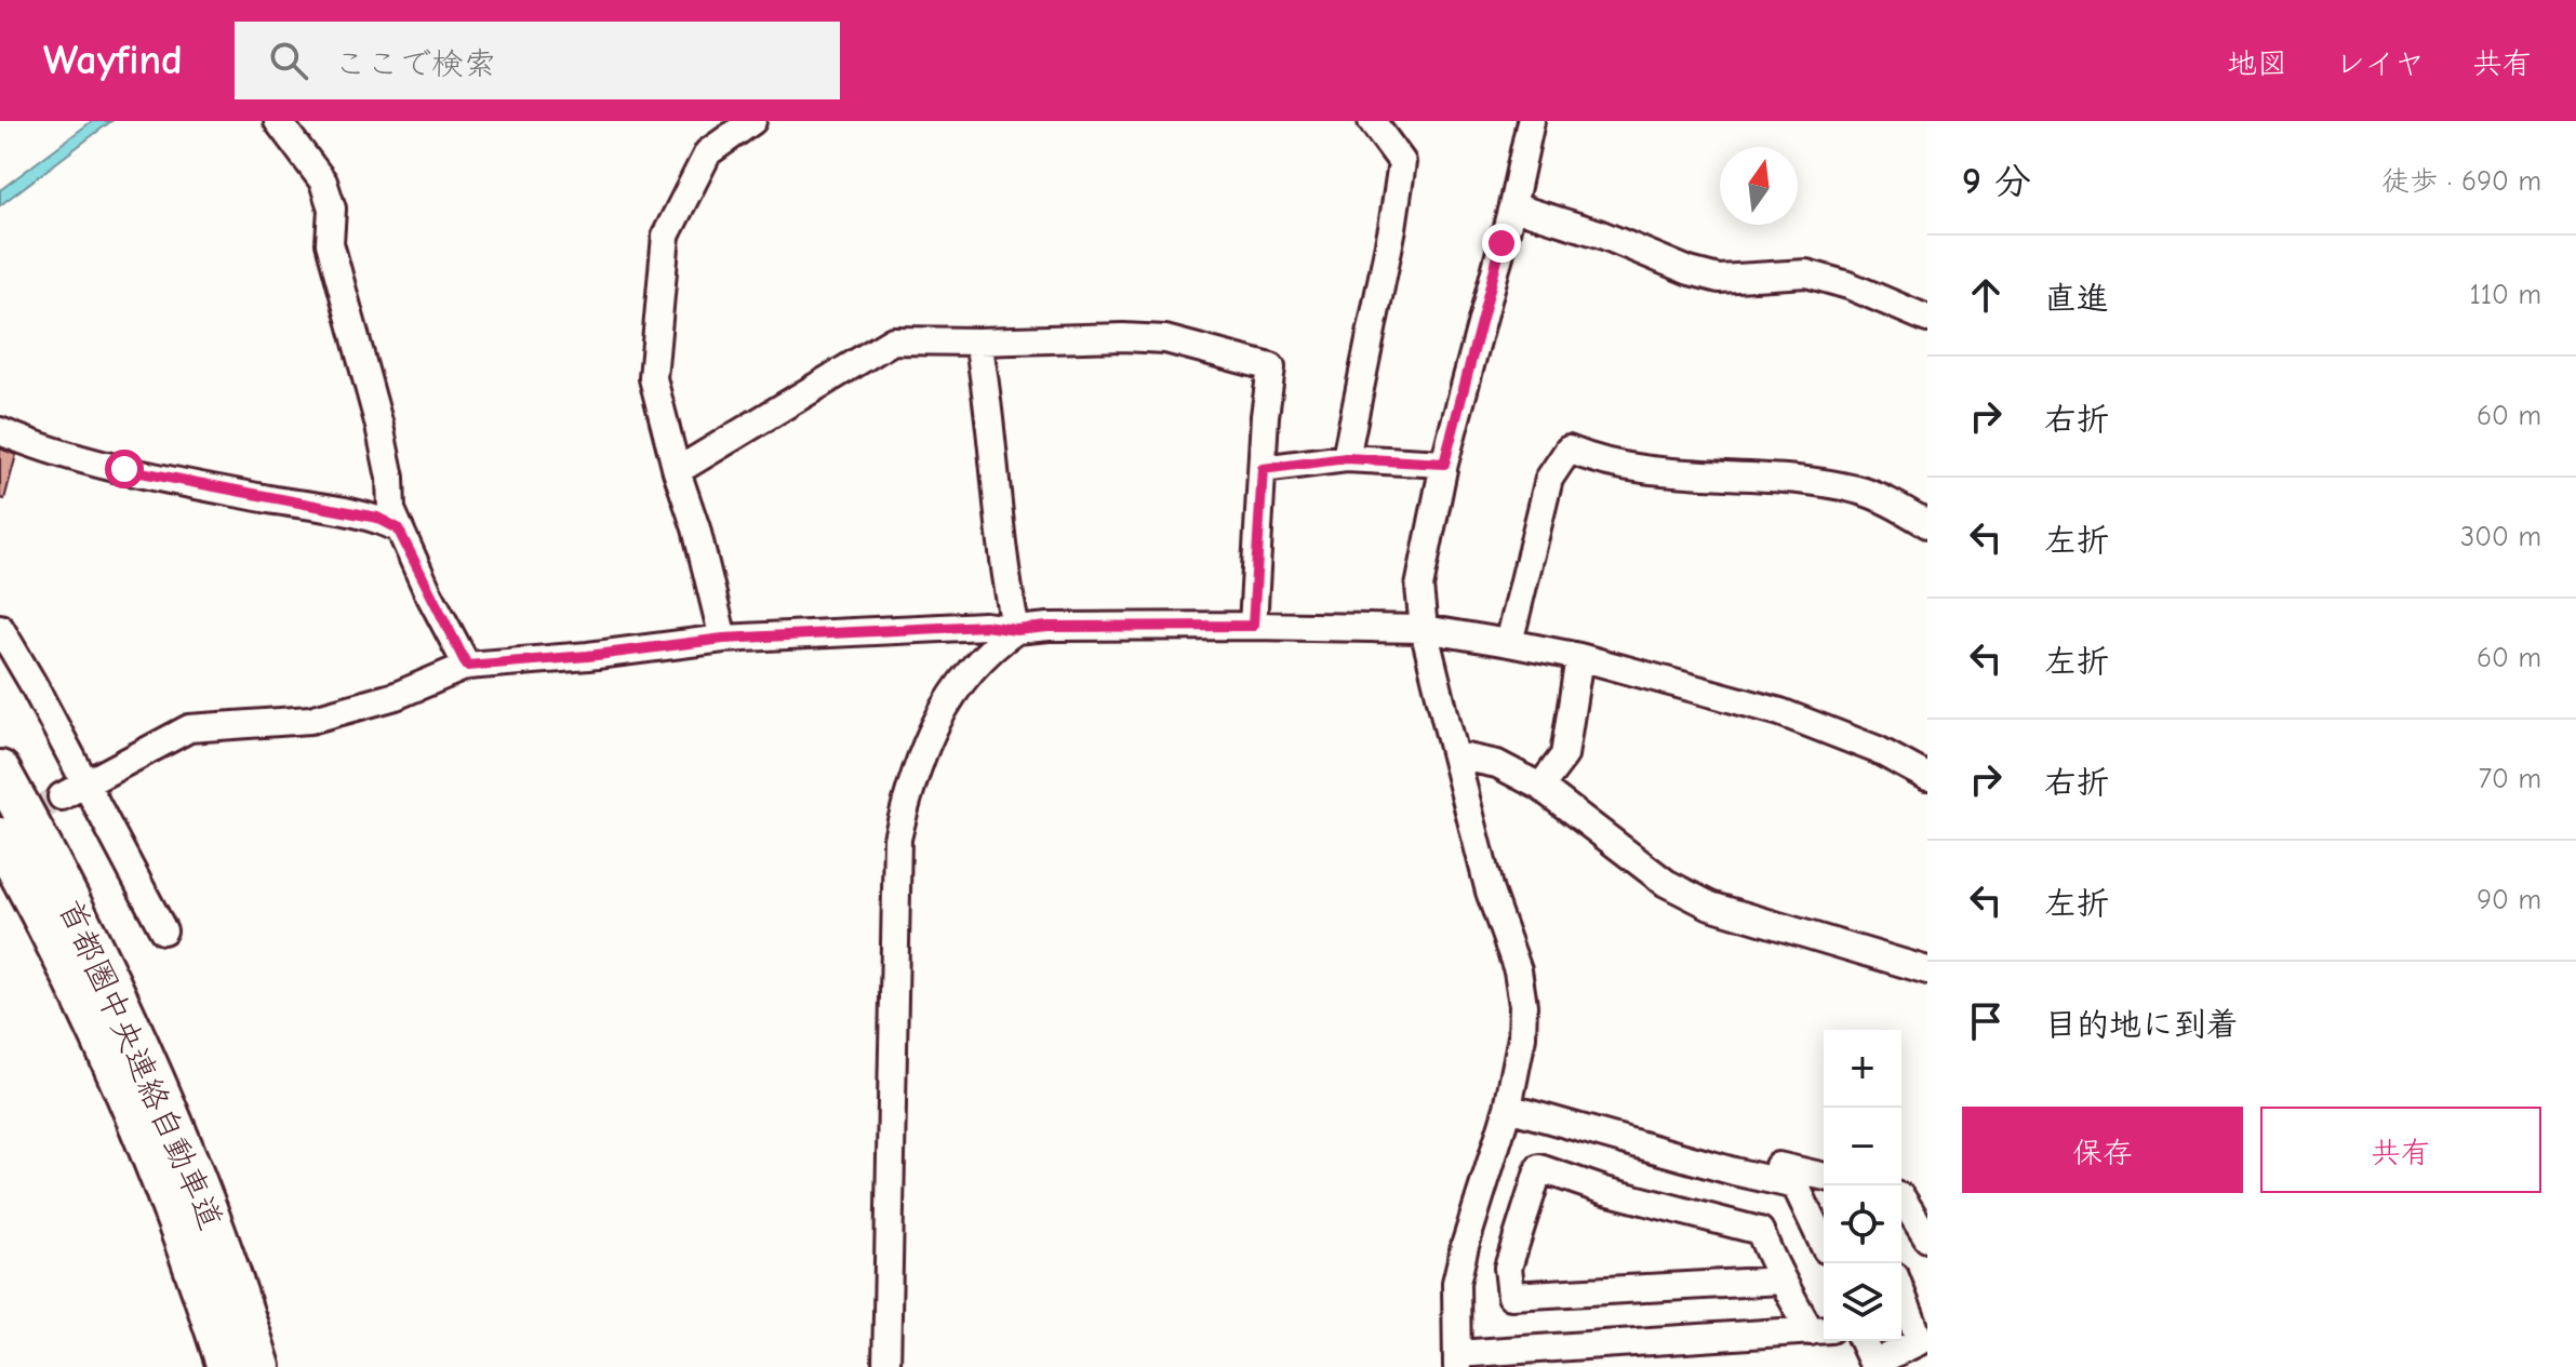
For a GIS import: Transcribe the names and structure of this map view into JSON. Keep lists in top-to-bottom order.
{
  "streets": {
    "highway": ["首都圏中央連絡自動車道"]
  },
  "north": "top",
  "page": {
    "header": "Wayfind",
    "search": "ここで検索",
    "nav": ["地図", "レイヤ", "共有"],
    "heading": ["9 分", "徒歩 · 690 m"],
    "list": [
      ["直進", "110 m"],
      ["右折", "60 m"],
      ["左折", "300 m"],
      ["左折", "60 m"],
      ["右折", "70 m"],
      ["左折", "90 m"],
      "目的地に到着"
    ],
    "map_buttons": ["+", "−"],
    "buttons": ["保存", "共有"]
  }
}
